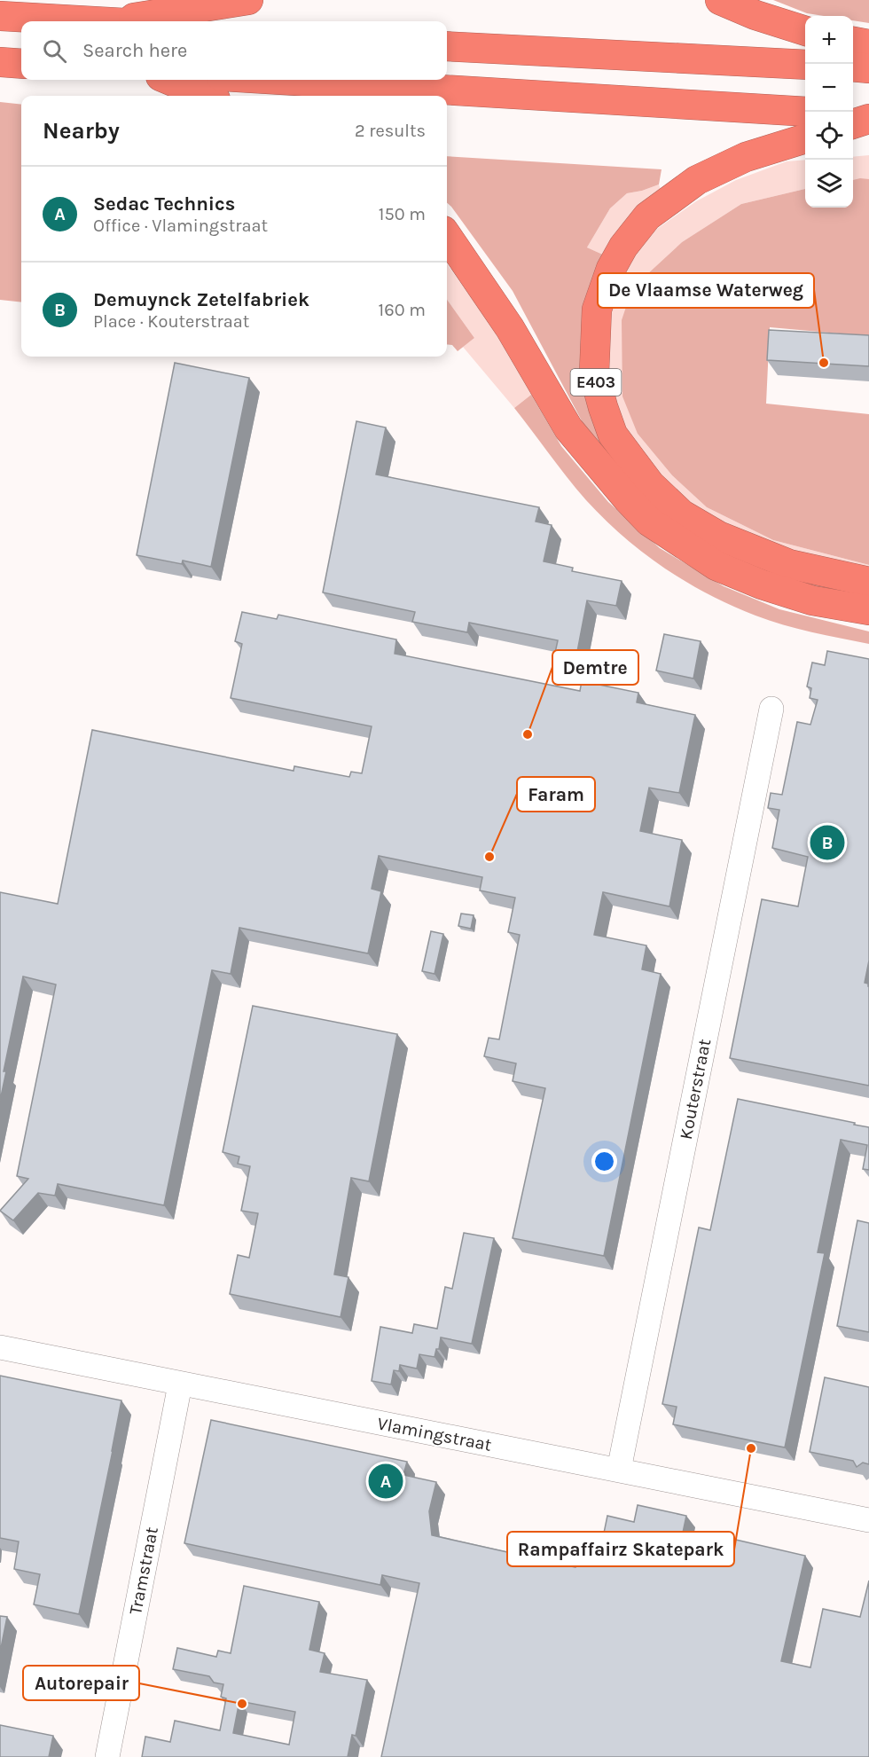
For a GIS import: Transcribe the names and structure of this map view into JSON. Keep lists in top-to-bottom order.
{
  "streets": {
    "highway": ["E403"],
    "street": ["Kouterstraat", "Vlamingstraat", "Tramstraat"]
  },
  "crossings": [
    ["Kouterstraat", "Vlamingstraat"],
    ["Vlamingstraat", "Tramstraat"]
  ],
  "places": [
    "De Vlaamse Waterweg",
    "Demtre",
    "Faram",
    "Rampaffairz Skatepark",
    "Autorepair"
  ],
  "page": {
    "map_buttons": ["+", "−"],
    "search": "Search here",
    "heading": ["Nearby", "2 results"],
    "list": [
      {
        "mark": "A",
        "name": "Sedac Technics",
        "note": "Office · Vlamingstraat",
        "value": "150 m"
      },
      {
        "mark": "B",
        "name": "Demuynck Zetelfabriek",
        "note": "Place · Kouterstraat",
        "value": "160 m"
      }
    ],
    "pins": ["B", "A"]
  }
}
